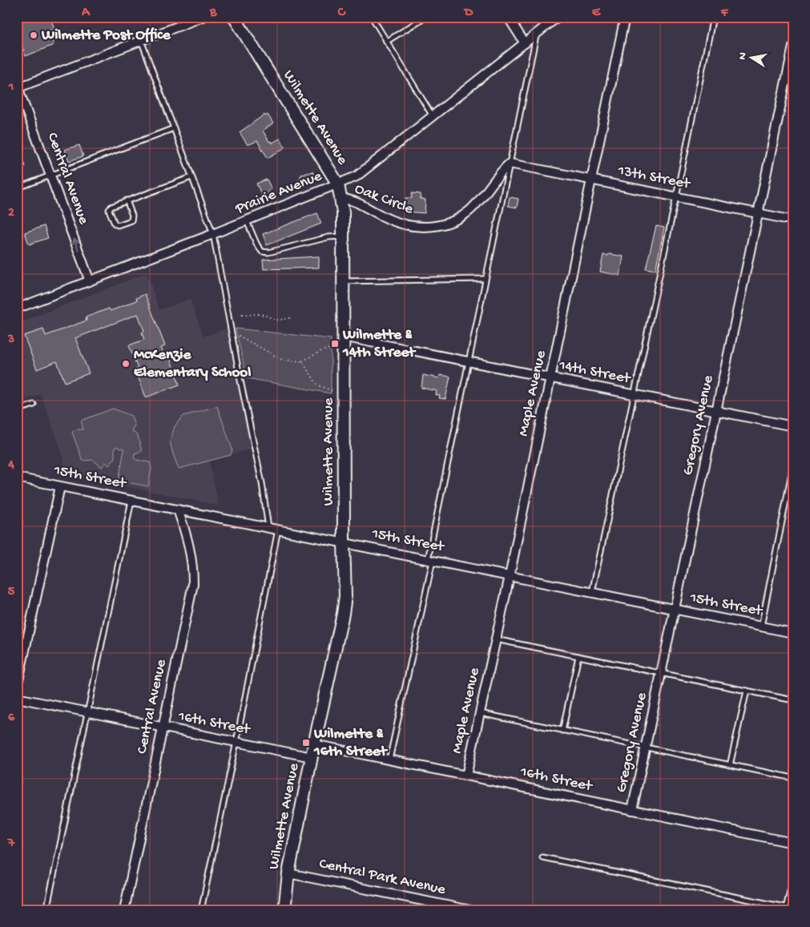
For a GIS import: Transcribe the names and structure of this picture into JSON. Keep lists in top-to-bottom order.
{
  "streets": {
    "street": [
      "Wilmette Avenue",
      "13th Street",
      "Central Avenue",
      "Prairie Avenue",
      "Oak Circle",
      "14th Street",
      "Maple Avenue",
      "Gregory Avenue",
      "15th Street",
      "16th Street",
      "Central Park Avenue"
    ]
  },
  "crossings": [
    ["Wilmette Avenue", "Prairie Avenue"],
    ["Wilmette Avenue", "Oak Circle"],
    ["Wilmette Avenue", "14th Street"],
    ["Wilmette Avenue", "15th Street"],
    ["Wilmette Avenue", "16th Street"],
    ["Wilmette Avenue", "Central Park Avenue"],
    ["13th Street", "Oak Circle"],
    ["13th Street", "Maple Avenue"],
    ["13th Street", "Gregory Avenue"],
    ["Central Avenue", "Prairie Avenue"],
    ["Central Avenue", "15th Street"],
    ["Central Avenue", "16th Street"],
    ["14th Street", "Maple Avenue"],
    ["14th Street", "Gregory Avenue"],
    ["Maple Avenue", "15th Street"],
    ["Maple Avenue", "16th Street"],
    ["Gregory Avenue", "15th Street"],
    ["Gregory Avenue", "16th Street"]
  ],
  "places": {
    "other": ["Wilmette Post Office", "McKenzie Elementary School"],
    "transit": ["Wilmette & 14th Street", "Wilmette & 16th Street"]
  },
  "north": "left",
  "grid": {
    "columns": [
      "A",
      "B",
      "C",
      "D",
      "E",
      "F"
    ],
    "rows": [
      "1",
      "2",
      "3",
      "4",
      "5",
      "6",
      "7"
    ]
  }
}
